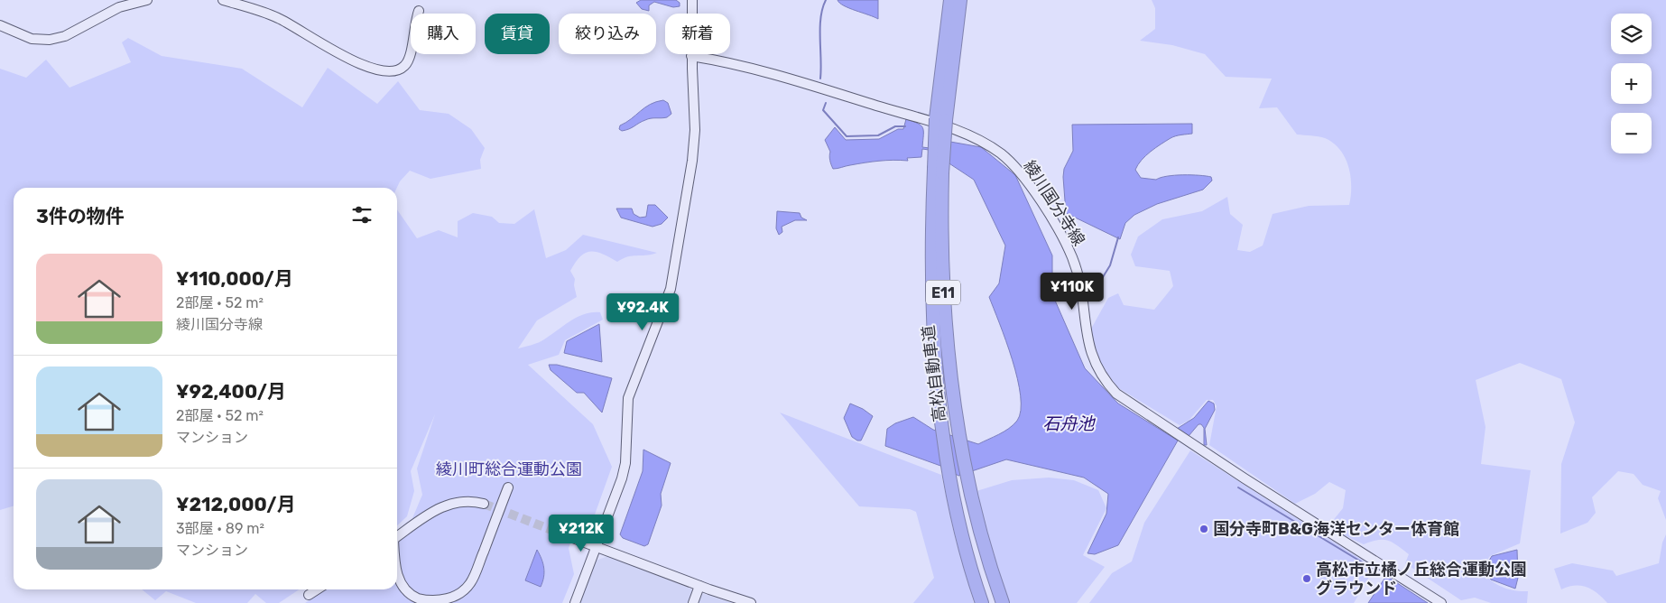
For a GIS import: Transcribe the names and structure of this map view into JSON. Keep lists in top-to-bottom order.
{
  "streets": {
    "highway": ["E11", "高松自動車道"],
    "street": ["綾川国分寺線"]
  },
  "water": ["石舟池"],
  "parks": ["綾川町総合運動公園"],
  "places": ["国分寺町B&G海洋センター体育館", "高松市立橘ノ丘総合運動公園 グラウンド"],
  "page": {
    "map_buttons": ["+", "−"],
    "chip": [
      "購入",
      "賃貸",
      "絞り込み",
      "新着"
    ],
    "heading": "3件の物件",
    "list": [
      {
        "name": "¥110,000/月",
        "note": "2部屋 · 52 m² · 綾川国分寺線"
      },
      {
        "name": "¥92,400/月",
        "note": "2部屋 · 52 m² · マンション"
      },
      {
        "name": "¥212,000/月",
        "note": "3部屋 · 89 m² · マンション"
      }
    ],
    "price": ["¥110K", "¥92.4K", "¥212K"]
  }
}
